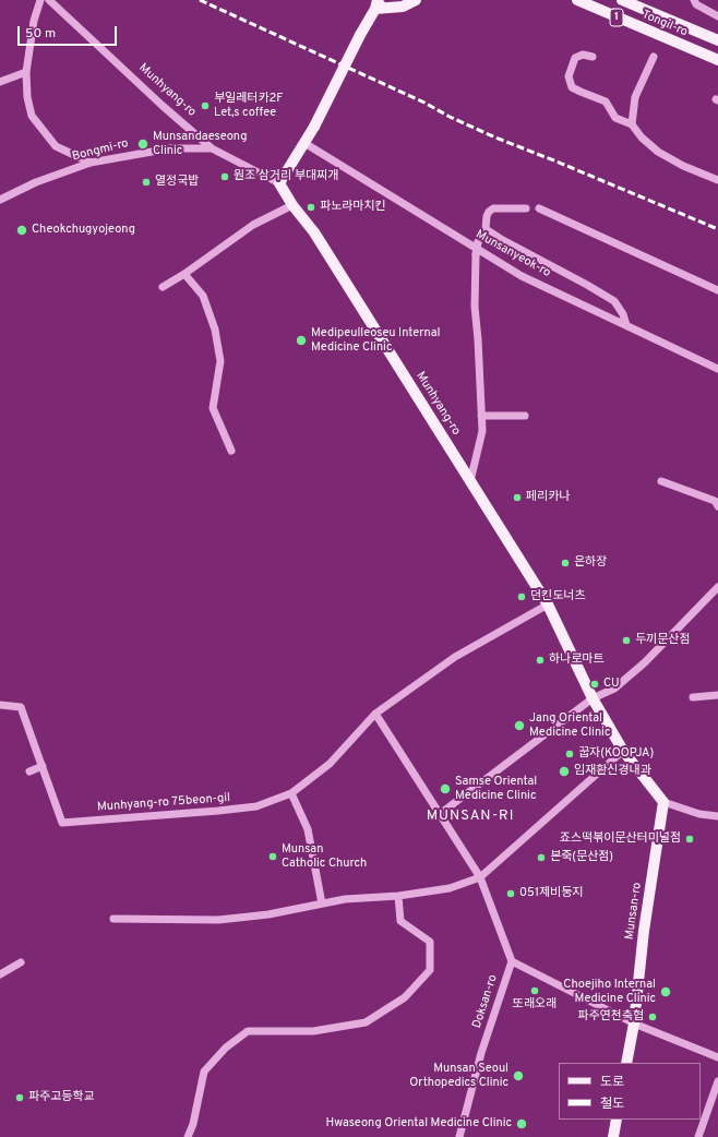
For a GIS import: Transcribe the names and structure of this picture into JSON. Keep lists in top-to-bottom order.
{
  "streets": {
    "main road": [
      "1",
      "Tongil-ro",
      "Munhyang-ro",
      "Munsan-ro"
    ],
    "street": [
      "Bongmi-ro",
      "Munsanyeok-ro",
      "Munhyang-ro 75beon-gil",
      "Doksan-ro"
    ]
  },
  "crossings": [
    ["Munhyang-ro", "Bongmi-ro"],
    ["Munhyang-ro", "Munhyang-ro 75beon-gil"],
    ["Munhyang-ro", "Munsan-ro"]
  ],
  "districts": ["MUNSAN-RI"],
  "places": [
    "부일레터카2F Let,s coffee",
    "Munsandaeseong Clinic",
    "원조 삼거리 부대찌개",
    "열정국밥",
    "파노라마치킨",
    "Cheokchugyojeong",
    "Medipeulleoseu Internal Medicine Clinic",
    "페리카나",
    "은하장",
    "던킨도너츠",
    "두끼문산점",
    "하나로마트",
    "CU",
    "Jang Oriental Medicine Clinic",
    "꿉자(KOOPJA)",
    "임재환신경내과",
    "Samse Oriental Medicine Clinic",
    "죠스떡볶이문산터미널점",
    "Munsan Catholic Church",
    "본죽(문산점)",
    "051제비둥지",
    "또래오래",
    "Choejiho Internal Medicine Clinic",
    "파주연천축협",
    "Munsan Seoul Orthopedics Clinic",
    "파주고등학교",
    "Hwaseong Oriental Medicine Clinic"
  ],
  "legend": ["도로", "철도"],
  "scale_bar": "50 m"
}
